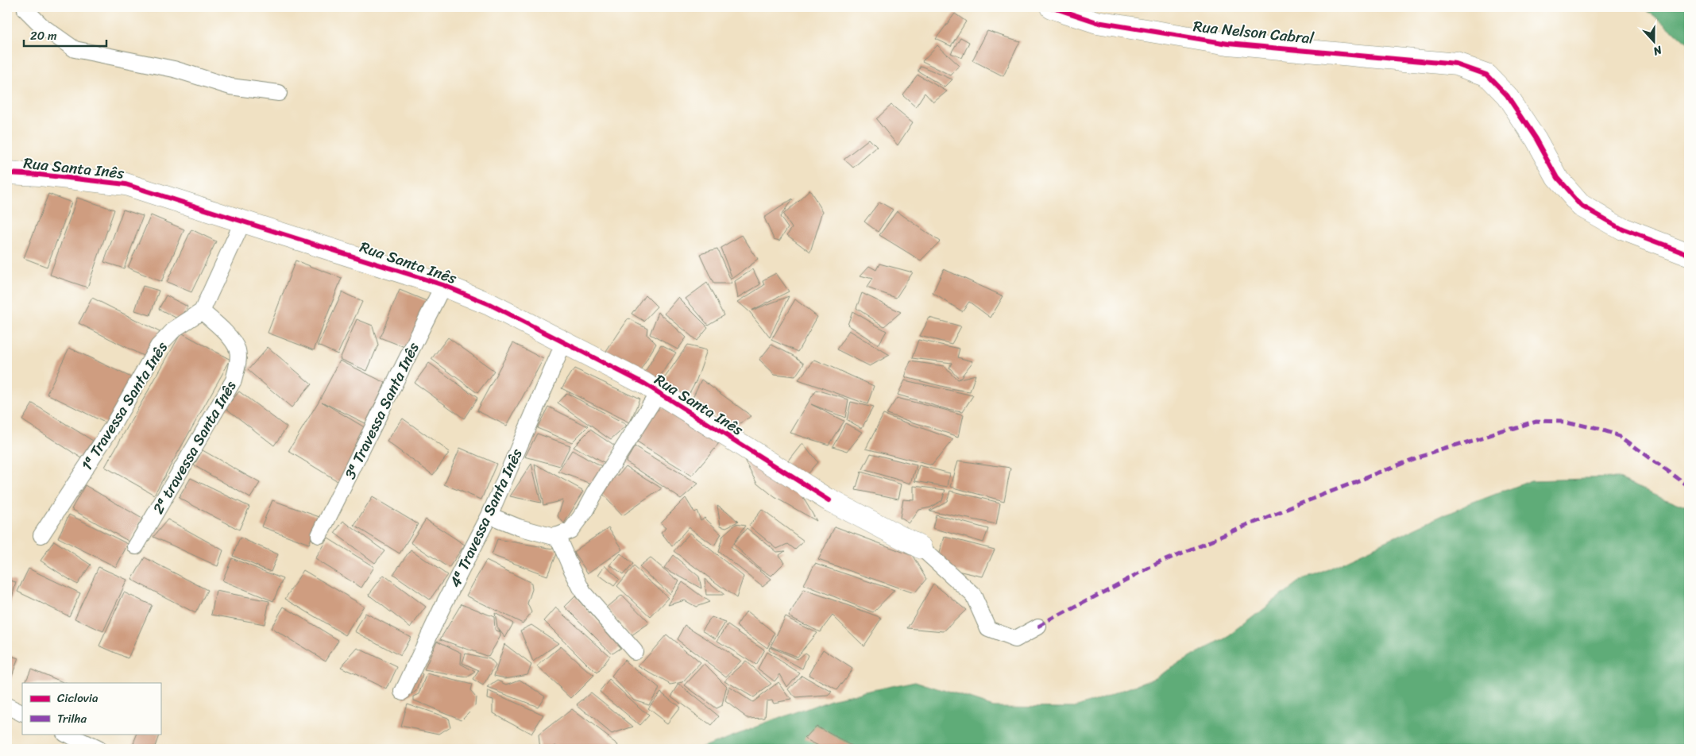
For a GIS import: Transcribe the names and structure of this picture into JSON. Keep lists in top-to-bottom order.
{
  "streets": {
    "street": ["Rua Nelson Cabral", "Rua Santa Inês"],
    "lane": [
      "1ª Travessa Santa Inês",
      "3ª Travessa Santa Inês",
      "2ª travessa Santa Inês",
      "4ª Travessa Santa Inês"
    ]
  },
  "crossings": [
    ["Rua Santa Inês", "3ª Travessa Santa Inês"],
    ["Rua Santa Inês", "4ª Travessa Santa Inês"],
    ["1ª Travessa Santa Inês", "2ª travessa Santa Inês"]
  ],
  "legend": ["Ciclovia", "Trilha"],
  "scale_bar": "20 m",
  "north": "bottom"
}
